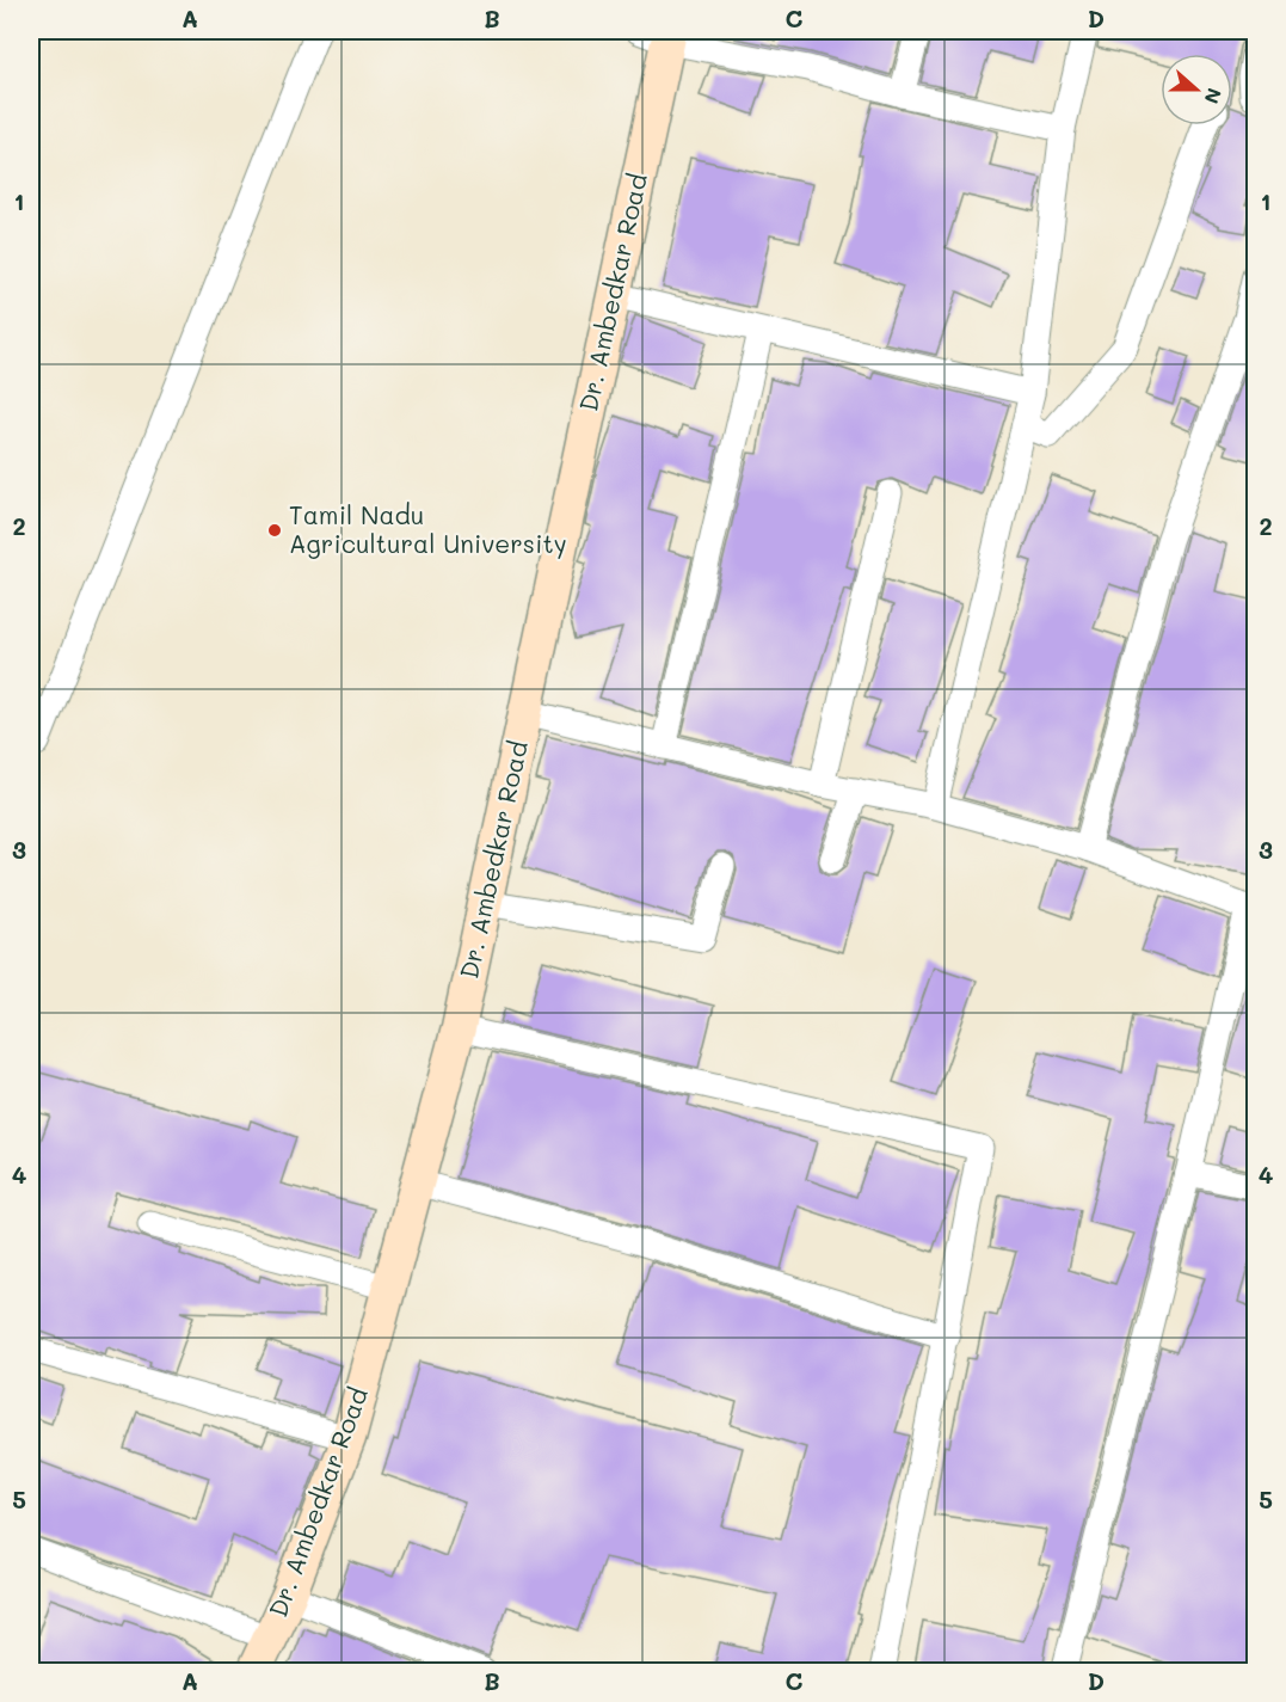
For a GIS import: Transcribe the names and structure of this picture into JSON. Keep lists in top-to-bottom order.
{
  "streets": {
    "street": ["Dr. Ambedkar Road"]
  },
  "places": ["Tamil Nadu Agricultural University"],
  "north": "right",
  "grid": {
    "columns": [
      "A",
      "B",
      "C",
      "D"
    ],
    "rows": [
      "1",
      "2",
      "3",
      "4",
      "5"
    ]
  }
}
